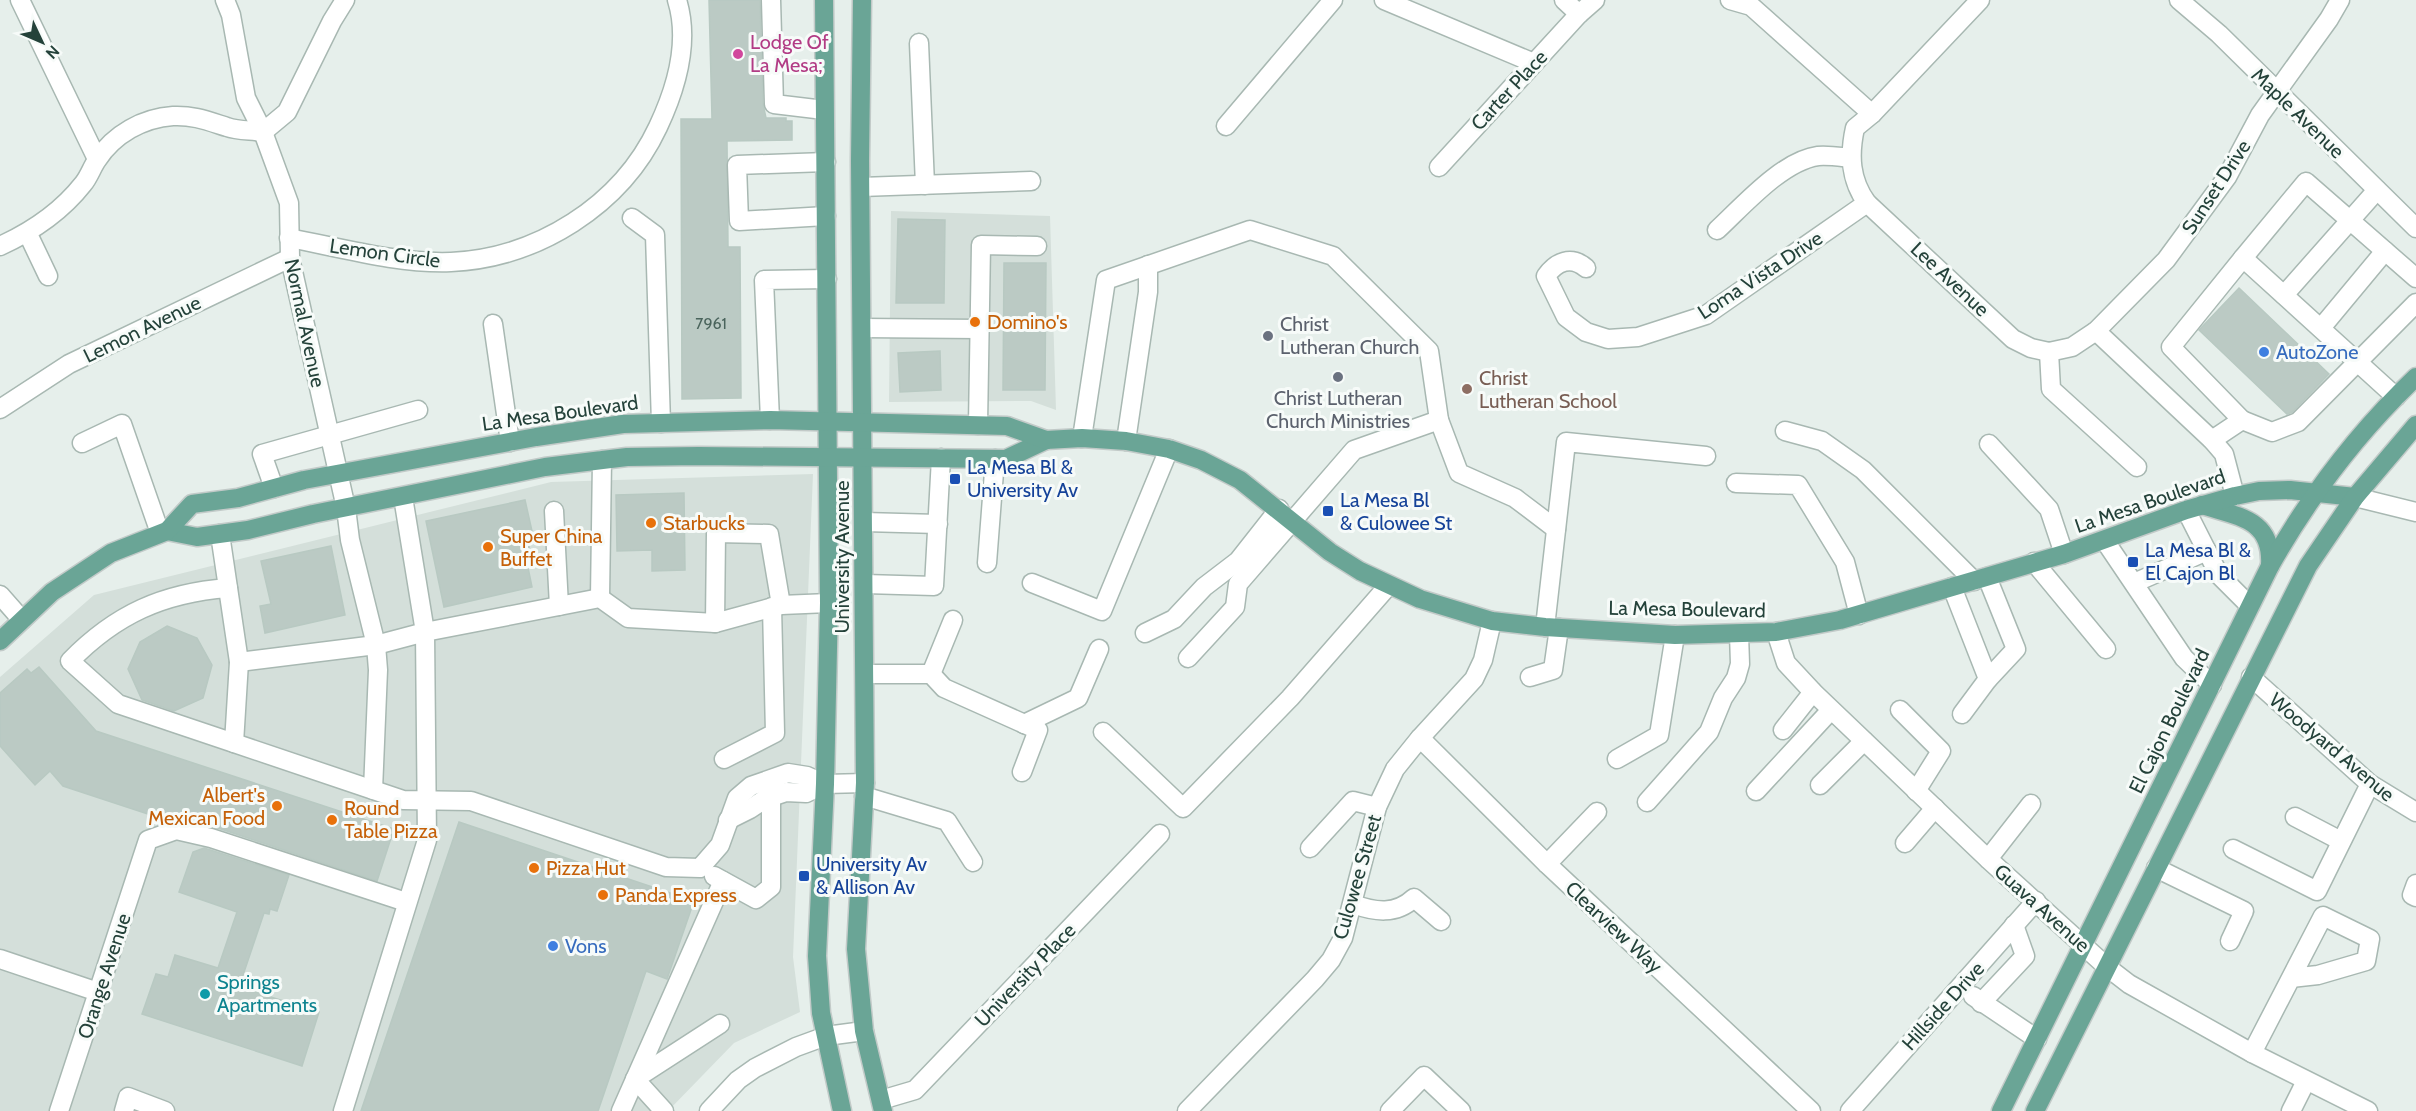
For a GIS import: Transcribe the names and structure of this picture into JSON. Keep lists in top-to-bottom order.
{
  "streets": {
    "main road": ["La Mesa Boulevard", "University Avenue", "El Cajon Boulevard"],
    "street": [
      "Carter Place",
      "Maple Avenue",
      "Sunset Drive",
      "Lemon Circle",
      "Loma Vista Drive",
      "Lee Avenue",
      "Normal Avenue",
      "Lemon Avenue",
      "Woodyard Avenue",
      "Culowee Street",
      "Guava Avenue",
      "Clearview Way",
      "University Place",
      "Orange Avenue",
      "Hillside Drive"
    ]
  },
  "crossings": [
    ["Maple Avenue", "Sunset Drive"],
    ["Lemon Circle", "Normal Avenue"],
    ["Loma Vista Drive", "Lee Avenue"],
    ["Normal Avenue", "Lemon Avenue"],
    ["Normal Avenue", "La Mesa Boulevard"],
    ["La Mesa Boulevard", "University Avenue"],
    ["La Mesa Boulevard", "El Cajon Boulevard"],
    ["La Mesa Boulevard", "Culowee Street"],
    ["La Mesa Boulevard", "Guava Avenue"],
    ["University Avenue", "University Place"],
    ["El Cajon Boulevard", "Guava Avenue"],
    ["Culowee Street", "Clearview Way"],
    ["Guava Avenue", "Hillside Drive"]
  ],
  "places": {
    "other": [
      "Lodge Of La Mesa;",
      "Domino's",
      "Christ Lutheran Church",
      "AutoZone",
      "Christ Lutheran Church Ministries",
      "Christ Lutheran School",
      "Starbucks",
      "Super China Buffet",
      "Albert's Mexican Food",
      "Round Table Pizza",
      "Pizza Hut",
      "Panda Express",
      "Vons",
      "Springs Apartments"
    ],
    "transit": [
      "La Mesa Bl & University Av",
      "La Mesa Bl & Culowee St",
      "La Mesa Bl & El Cajon Bl",
      "University Av & Allison Av"
    ]
  },
  "house_numbers": ["7961"],
  "north": "bottom right"
}
